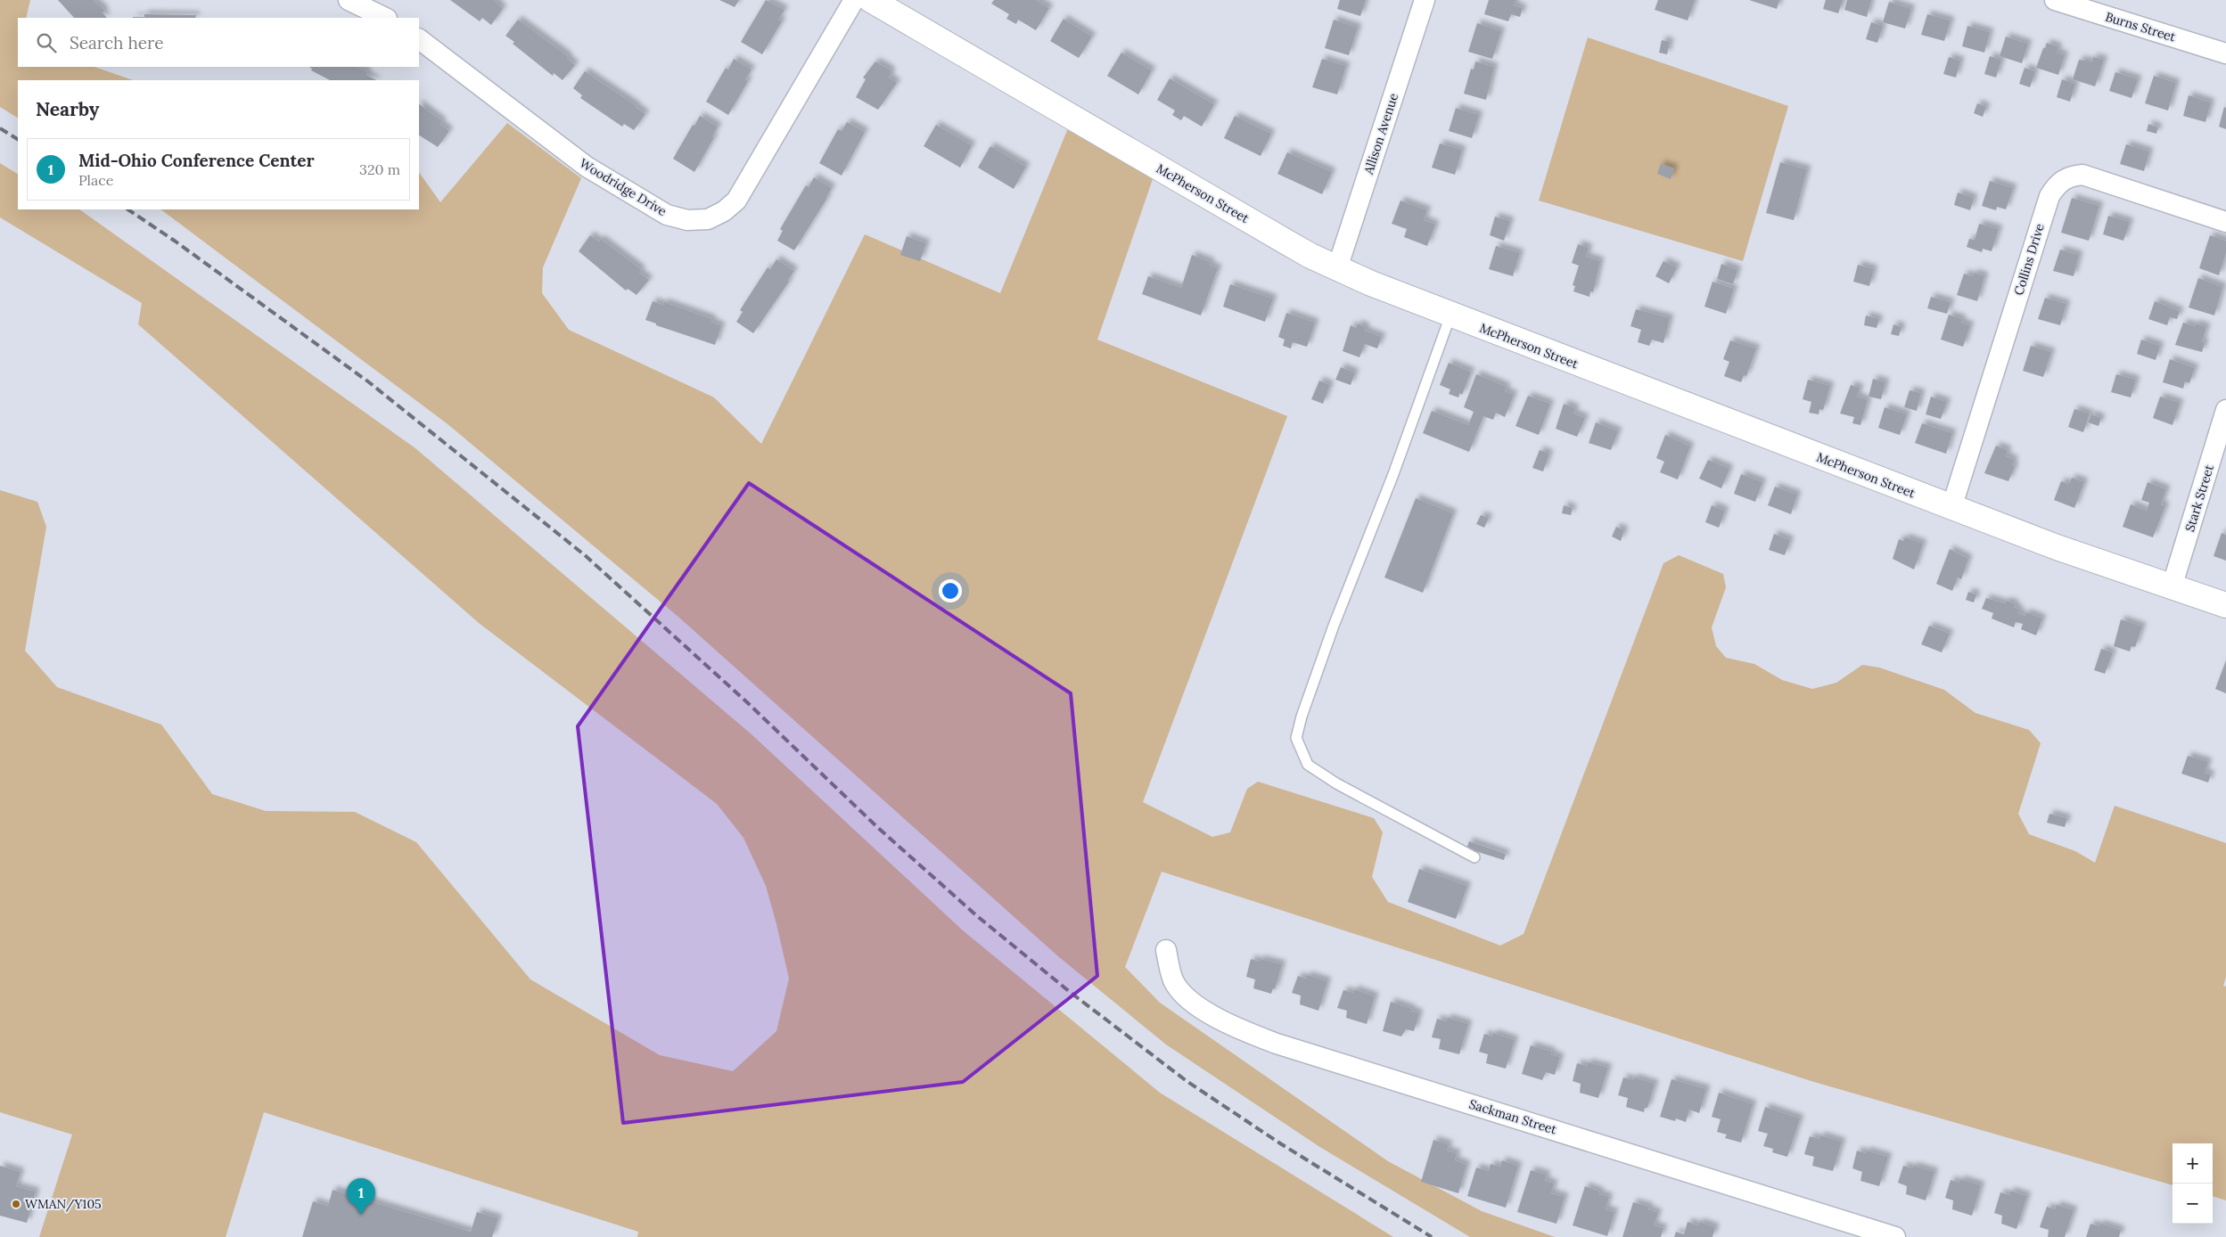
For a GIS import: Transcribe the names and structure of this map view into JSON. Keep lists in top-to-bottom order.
{
  "streets": {
    "street": [
      "Burns Street",
      "Allison Avenue",
      "Woodridge Drive",
      "McPherson Street",
      "Collins Drive",
      "Stark Street",
      "Sackman Street"
    ]
  },
  "crossings": [
    ["Allison Avenue", "McPherson Street"],
    ["McPherson Street", "Collins Drive"],
    ["McPherson Street", "Stark Street"]
  ],
  "places": ["WMAN/Y105"],
  "page": {
    "search": "Search here",
    "heading": "Nearby",
    "list": [
      {
        "mark": "1",
        "name": "Mid-Ohio Conference Center",
        "note": "Place",
        "value": "320 m"
      }
    ],
    "map_buttons": ["+", "−"],
    "pins": "1"
  }
}
